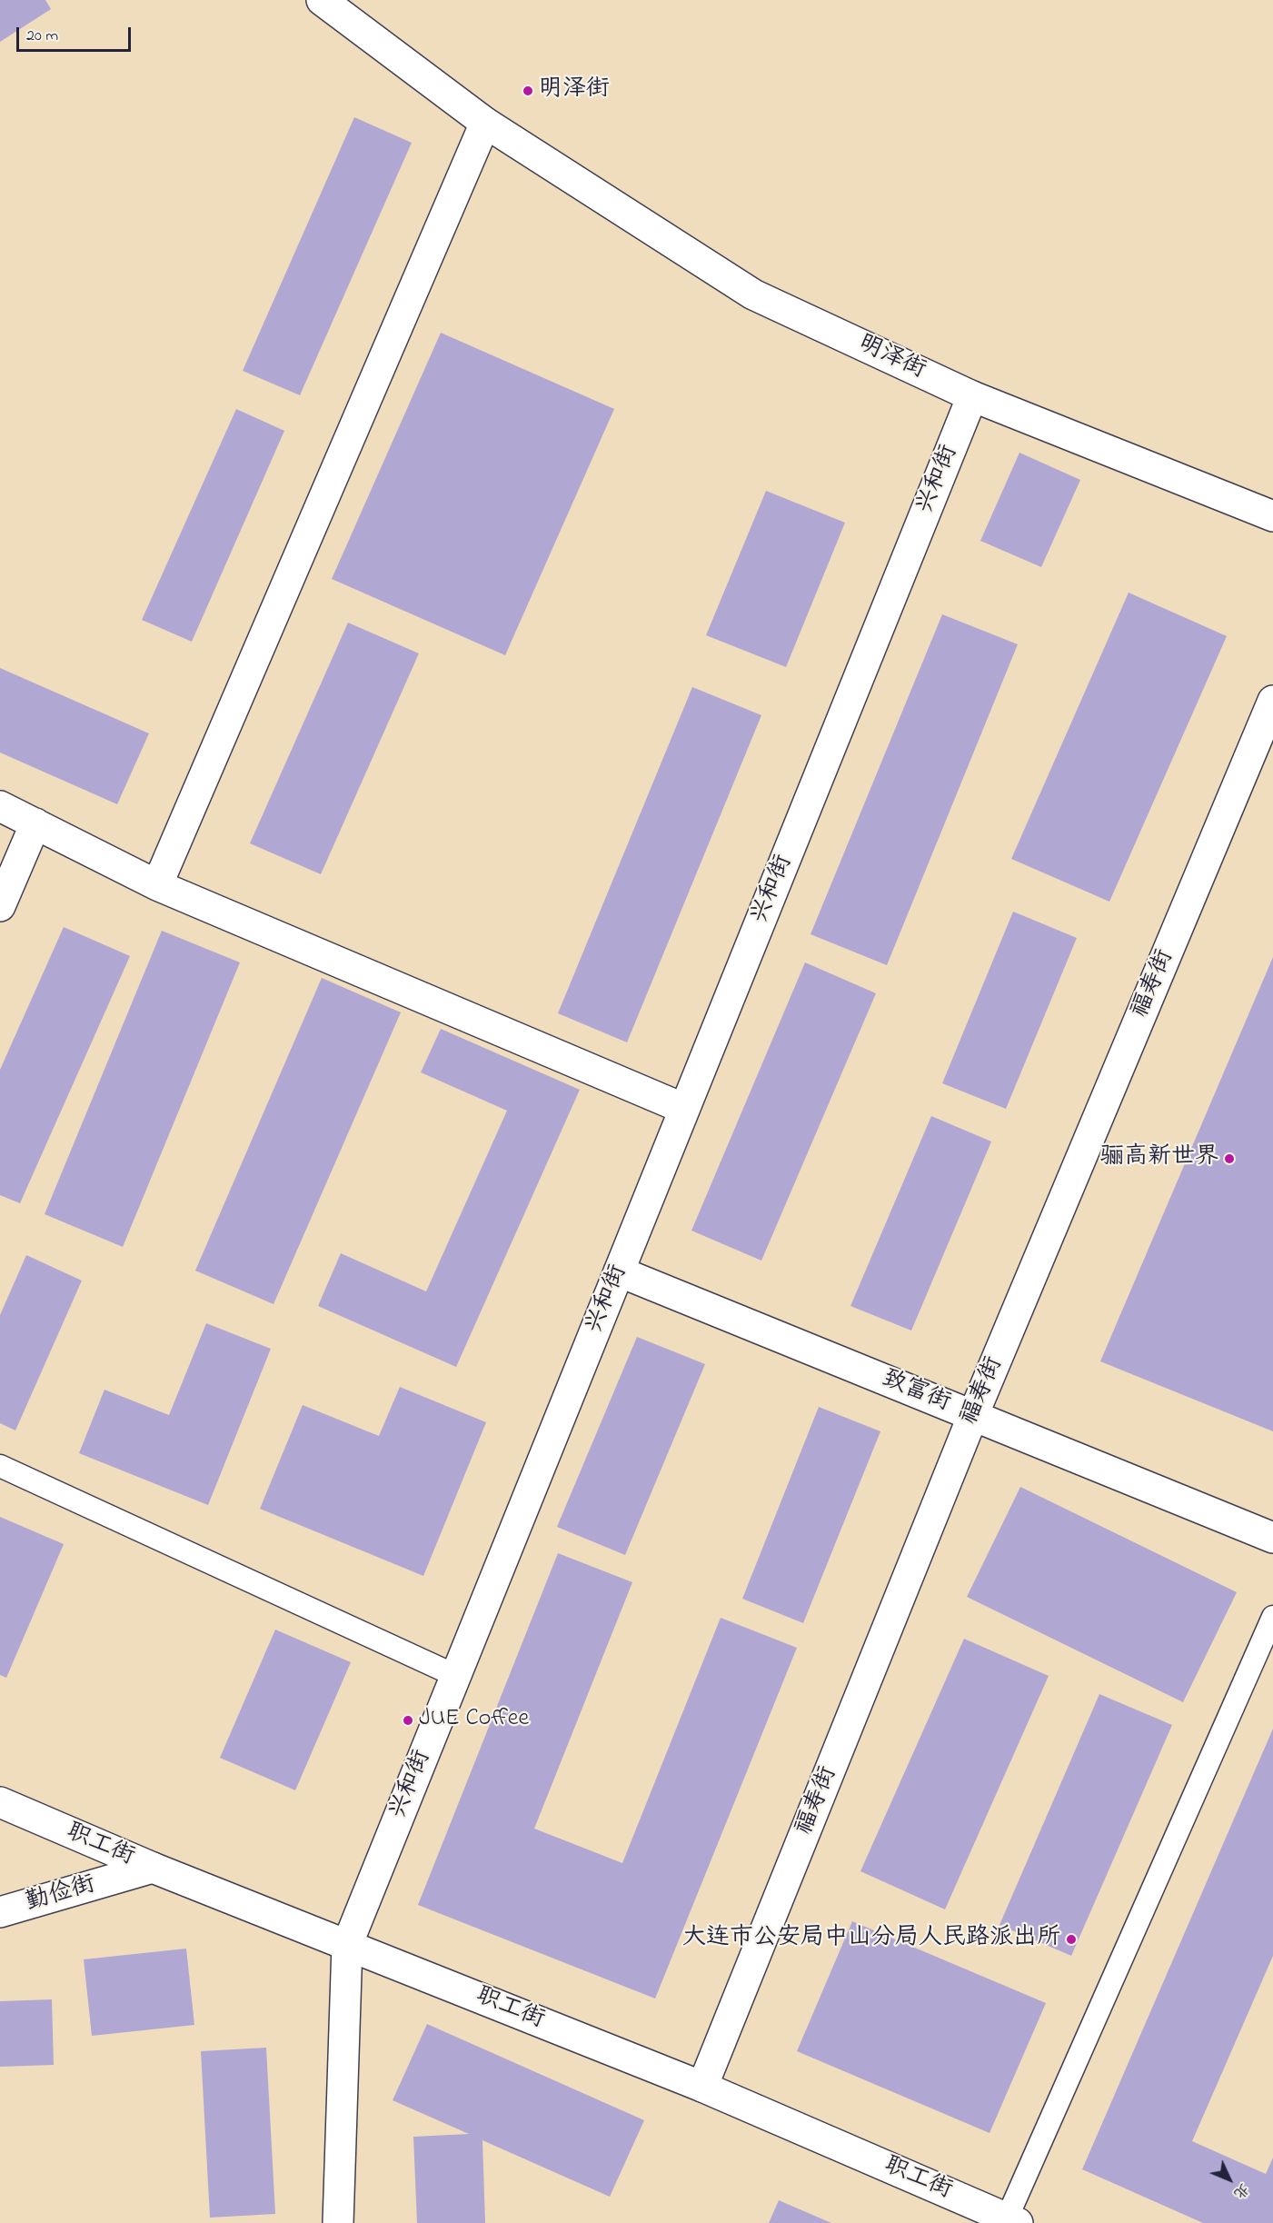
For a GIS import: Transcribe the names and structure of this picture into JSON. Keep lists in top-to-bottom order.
{
  "streets": {
    "street": [
      "明泽街",
      "兴和街",
      "福寿街",
      "致富街",
      "职工街",
      "勤俭街"
    ]
  },
  "crossings": [
    ["明泽街", "兴和街"],
    ["兴和街", "致富街"],
    ["兴和街", "职工街"],
    ["福寿街", "致富街"],
    ["福寿街", "职工街"],
    ["职工街", "勤俭街"]
  ],
  "places": [
    "明泽街",
    "骊高新世界",
    "JUE Coffee",
    "大连市公安局中山分局人民路派出所"
  ],
  "scale_bar": "20 m",
  "north": "bottom right"
}
